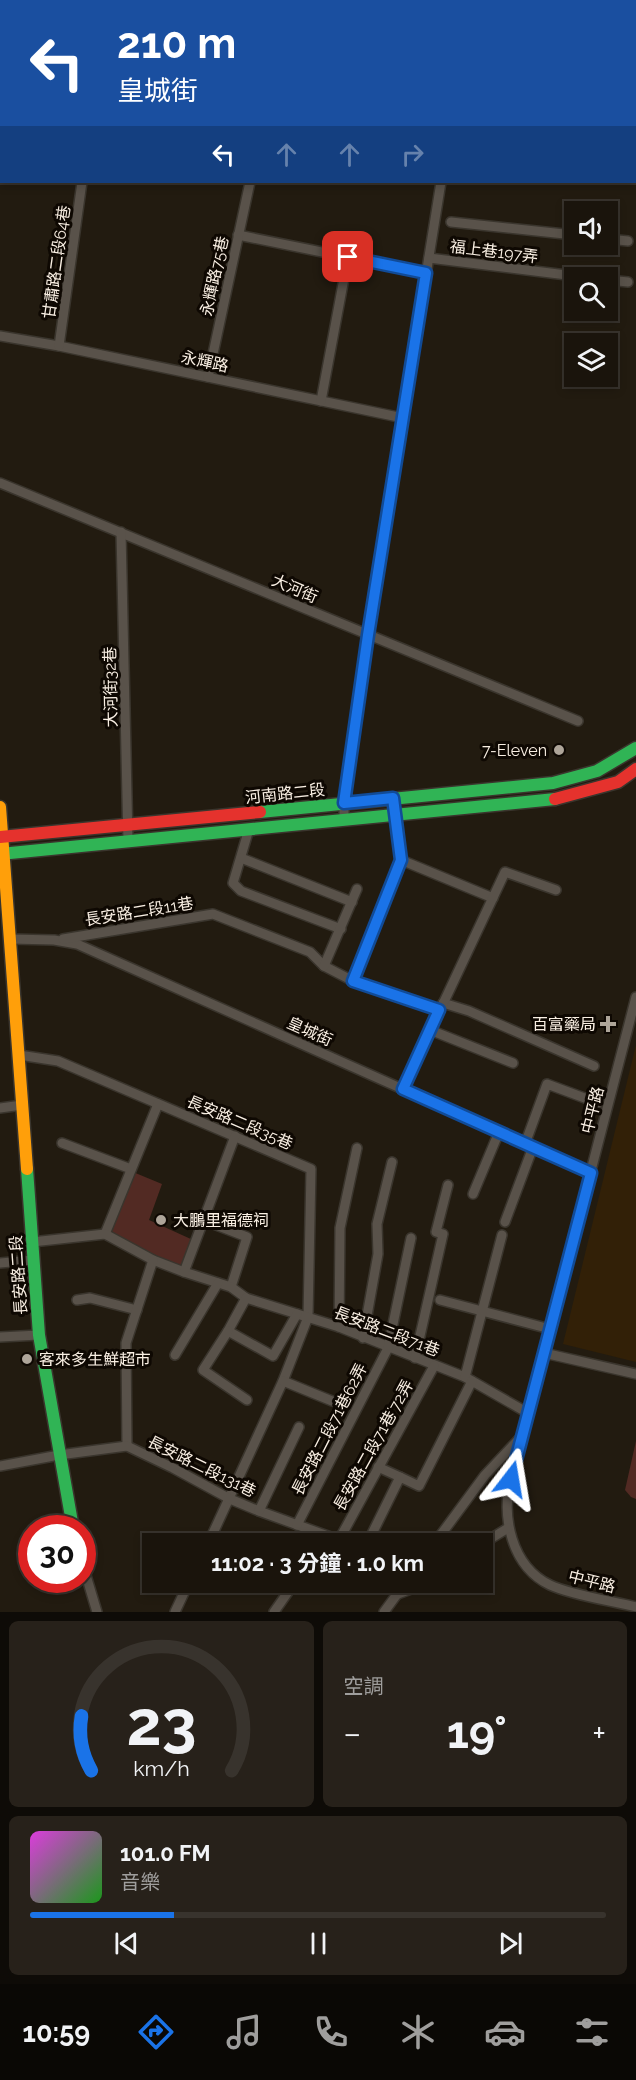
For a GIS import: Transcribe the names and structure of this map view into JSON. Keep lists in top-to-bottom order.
{
  "streets": {
    "street": [
      "福上巷197弄",
      "甘肅路二段64巷",
      "永輝路75巷",
      "永輝路",
      "大河街",
      "大河街32巷",
      "河南路二段",
      "長安路二段11巷",
      "皇城街",
      "中平路",
      "長安路二段35巷",
      "長安路二段",
      "長安路二段71巷",
      "長安路二段71巷62弄",
      "長安路二段71巷˙72弄",
      "長安路二段131巷"
    ]
  },
  "crossings": [
    ["甘肅路二段64巷", "永輝路"],
    ["永輝路75巷", "永輝路"],
    ["大河街", "大河街32巷"],
    ["大河街32巷", "河南路二段"],
    ["河南路二段", "長安路二段"],
    ["長安路二段11巷", "皇城街"],
    ["皇城街", "中平路"],
    ["皇城街", "長安路二段"],
    ["中平路", "長安路二段71巷"],
    ["長安路二段35巷", "長安路二段"],
    ["長安路二段35巷", "長安路二段71巷"],
    ["長安路二段", "長安路二段131巷"],
    ["長安路二段71巷", "長安路二段71巷62弄"],
    ["長安路二段71巷", "長安路二段71巷˙72弄"],
    ["長安路二段71巷62弄", "長安路二段131巷"]
  ],
  "places": {
    "other": ["7-Eleven", "大鵬里福德祠", "客來多生鮮超市"],
    "health": ["百富藥局"]
  },
  "page": {
    "turn": ["210 m", "皇城街"],
    "limit": "30",
    "trip": "11:02 · 3 分鐘 · 1.0 km",
    "tile": "空調",
    "heat": ["−", "19°", "+"],
    "song": ["101.0 FM", "音樂"],
    "tabs": "10:59",
    "gauge": ["23", "km/h"]
  }
}
